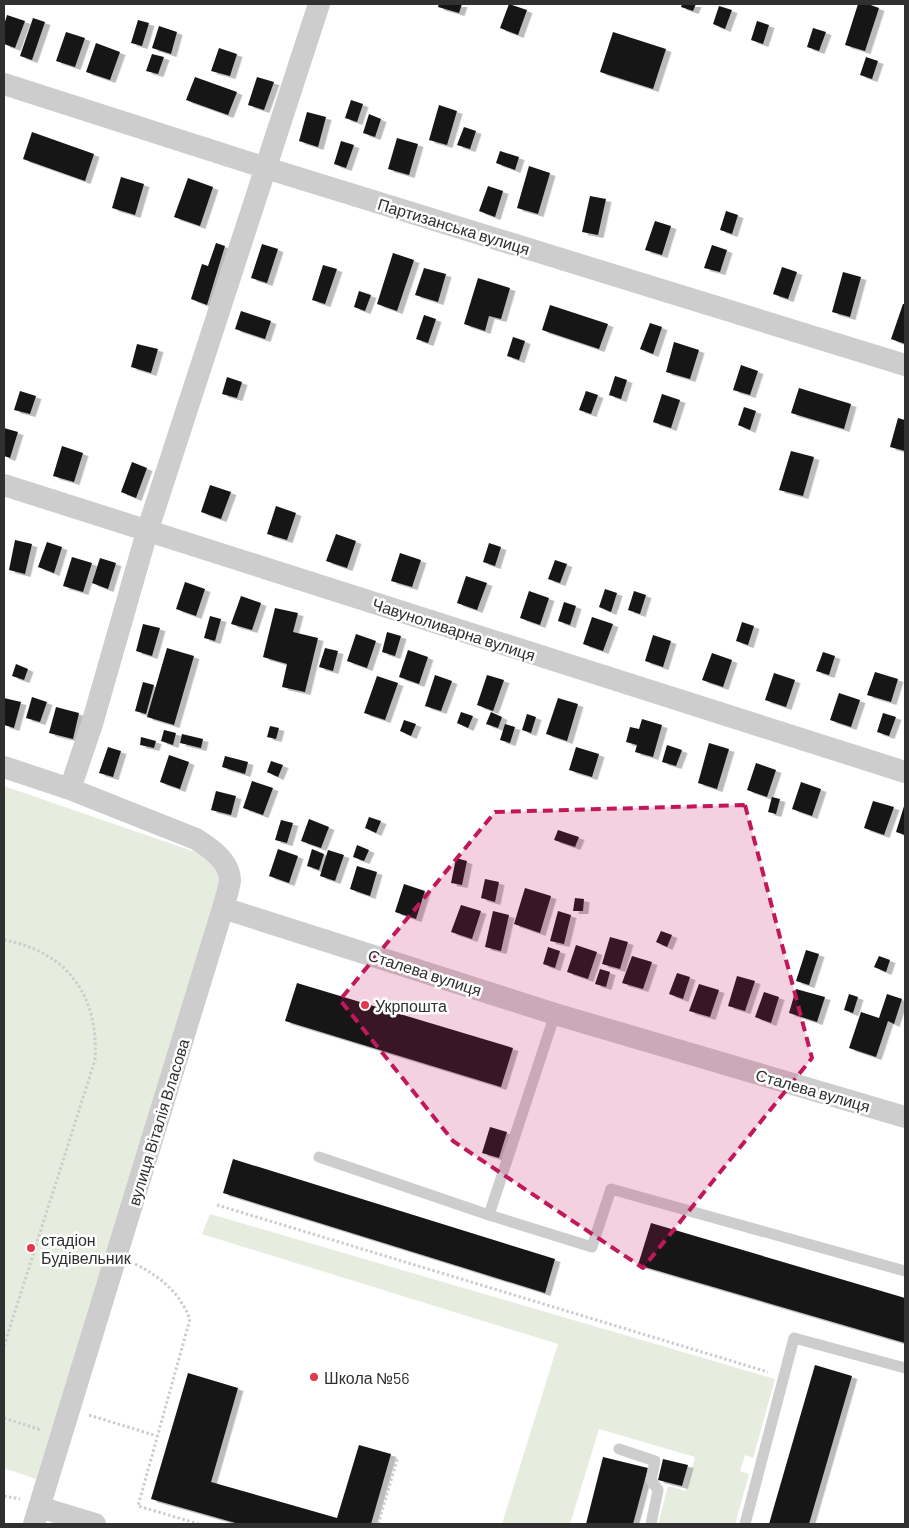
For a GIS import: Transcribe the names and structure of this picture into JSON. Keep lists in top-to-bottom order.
{
  "streets": {
    "street": [
      "Партизанська вулиця",
      "Чавуноливарна вулиця",
      "Сталева вулиця",
      "вулиця Віталія Власова"
    ]
  },
  "crossings": [
    ["Сталева вулиця", "вулиця Віталія Власова"]
  ],
  "places": ["Укрпошта", "стадіон Будівельник", "Школа №56"]
}
